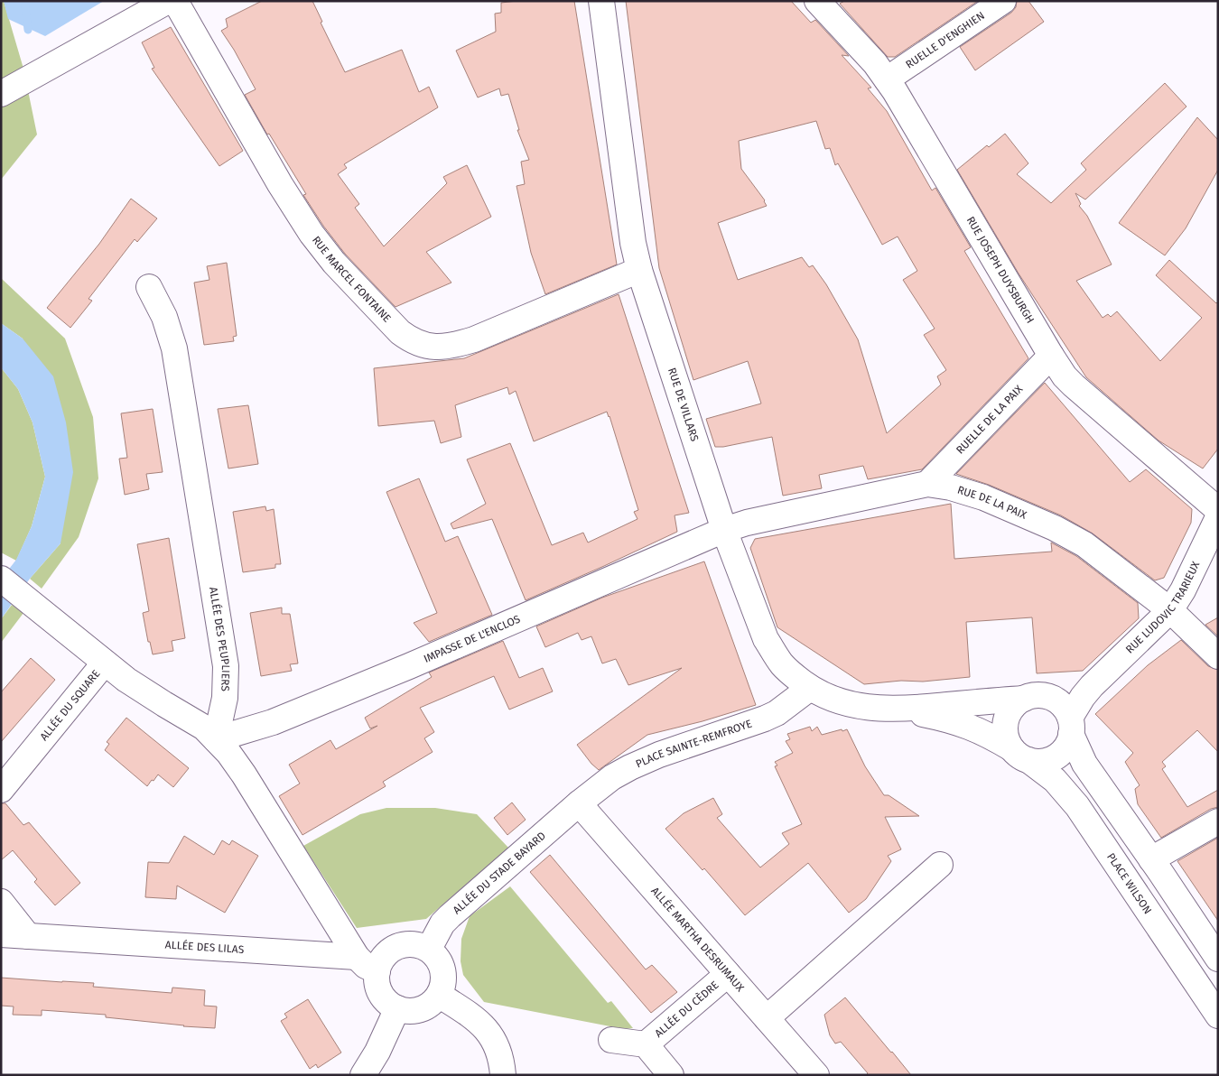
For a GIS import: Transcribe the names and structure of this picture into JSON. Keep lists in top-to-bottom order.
{
  "streets": {
    "street": [
      "RUELLE D'ENGHIEN",
      "RUE JOSEPH DUYSBURGH",
      "RUE MARCEL FONTAINE",
      "RUE DE VILLARS",
      "RUELLE DE LA PAIX",
      "RUE DE LA PAIX",
      "RUE LUDOVIC TRARIEUX",
      "ALLÉE DES PEUPLIERS",
      "IMPASSE DE L'ENCLOS",
      "ALLÉE DU SQUARE",
      "PLACE SAINTE-REMFROYE",
      "ALLÉE DU STADE BAYARD",
      "PLACE WILSON",
      "ALLÉE MARTHA DESRUMAUX",
      "ALLÉE DES LILAS",
      "ALLÉE DU CÈDRE"
    ]
  },
  "crossings": [
    ["RUELLE D'ENGHIEN", "RUE JOSEPH DUYSBURGH"],
    ["RUE JOSEPH DUYSBURGH", "RUELLE DE LA PAIX"],
    ["RUE MARCEL FONTAINE", "RUE DE VILLARS"],
    ["RUE DE VILLARS", "RUE DE LA PAIX"],
    ["RUE DE VILLARS", "IMPASSE DE L'ENCLOS"],
    ["RUE DE VILLARS", "PLACE SAINTE-REMFROYE"],
    ["RUE DE VILLARS", "PLACE WILSON"],
    ["RUELLE DE LA PAIX", "RUE DE LA PAIX"],
    ["RUE DE LA PAIX", "RUE LUDOVIC TRARIEUX"],
    ["RUE DE LA PAIX", "IMPASSE DE L'ENCLOS"],
    ["RUE LUDOVIC TRARIEUX", "PLACE WILSON"],
    ["ALLÉE DES PEUPLIERS", "IMPASSE DE L'ENCLOS"],
    ["ALLÉE DES PEUPLIERS", "ALLÉE DU SQUARE"],
    ["IMPASSE DE L'ENCLOS", "ALLÉE DU SQUARE"],
    ["PLACE SAINTE-REMFROYE", "ALLÉE DU STADE BAYARD"],
    ["PLACE SAINTE-REMFROYE", "ALLÉE MARTHA DESRUMAUX"],
    ["ALLÉE DU STADE BAYARD", "ALLÉE MARTHA DESRUMAUX"],
    ["ALLÉE MARTHA DESRUMAUX", "ALLÉE DU CÈDRE"]
  ]
}
